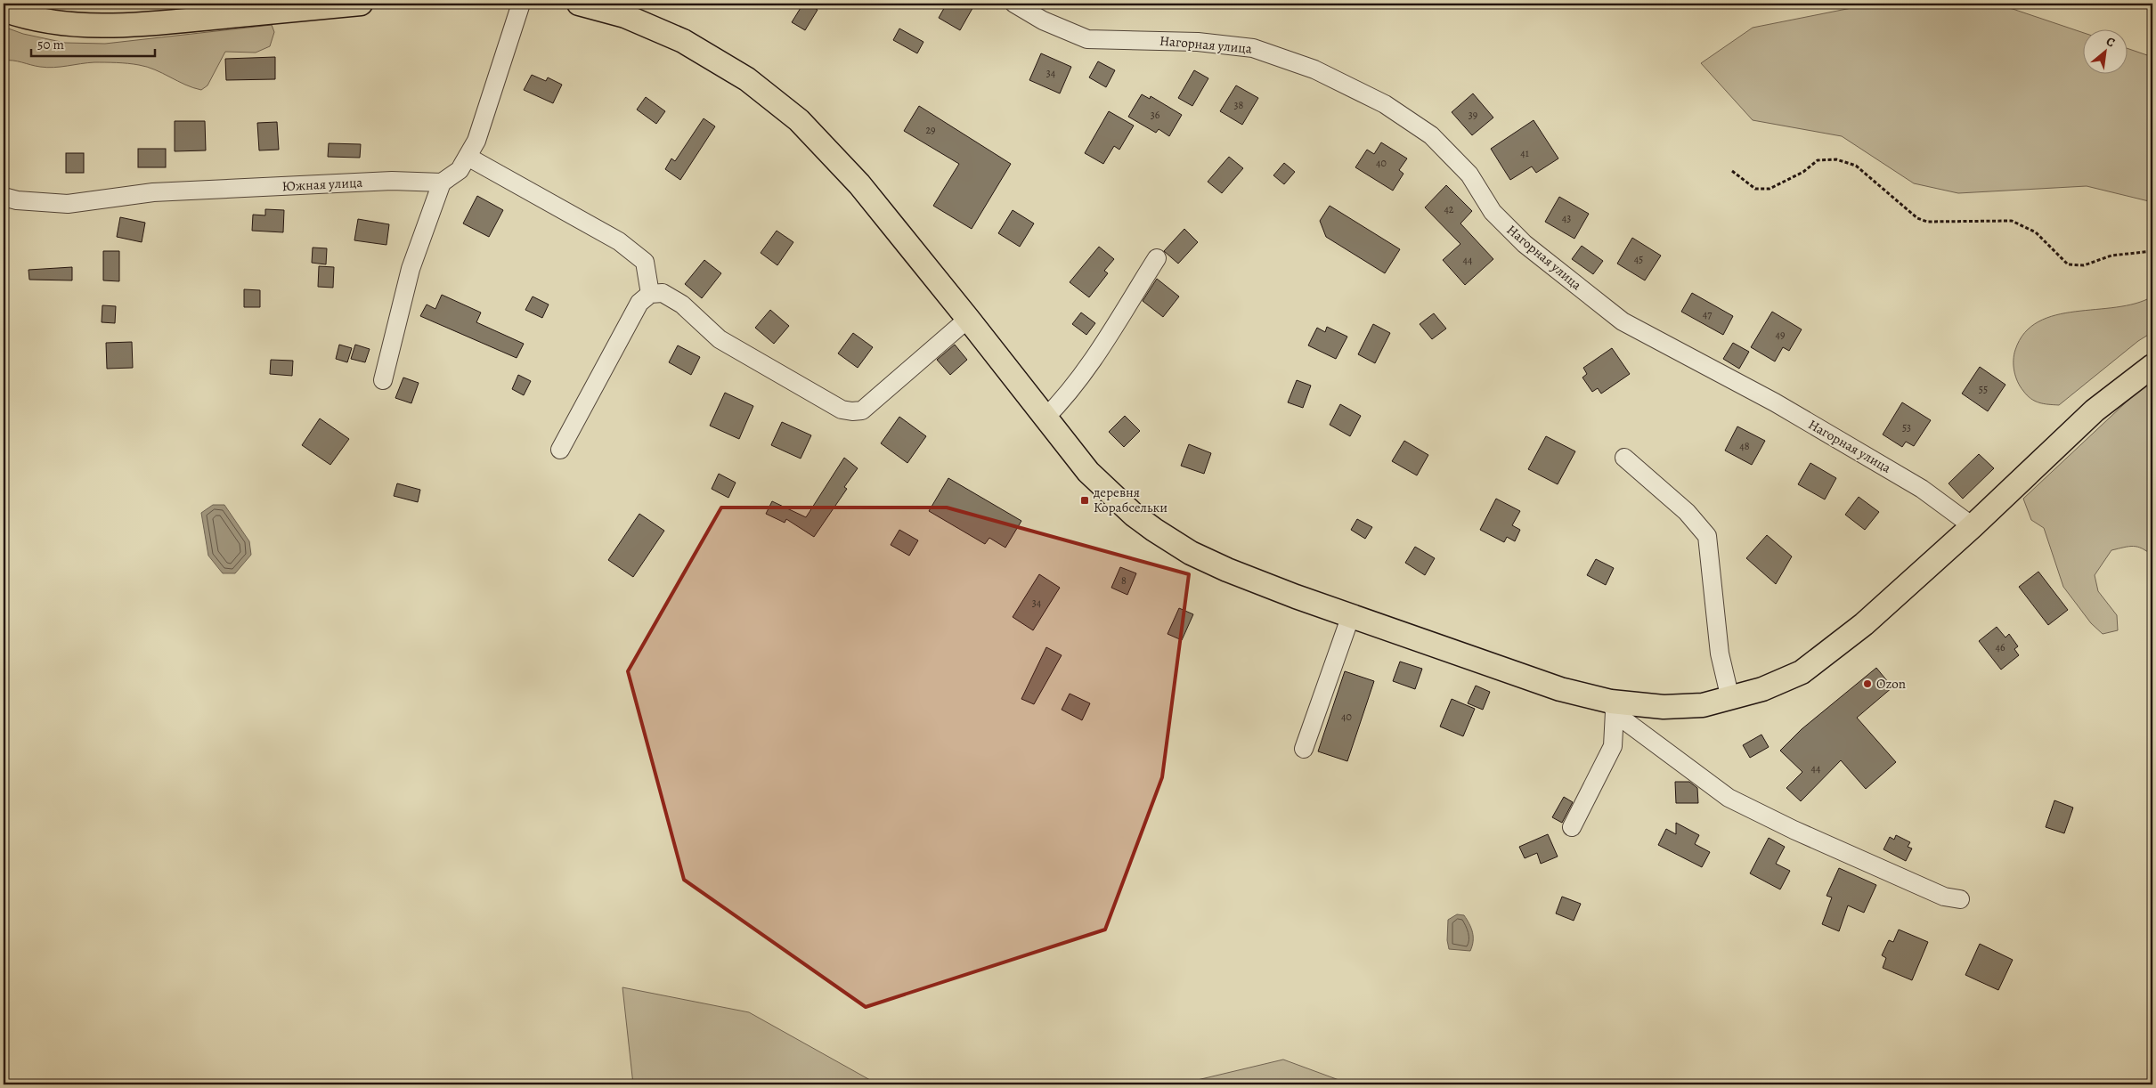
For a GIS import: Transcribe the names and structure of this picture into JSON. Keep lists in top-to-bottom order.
{
  "streets": {
    "street": ["Нагорная улица", "Южная улица"]
  },
  "places": {
    "transit": ["деревня Корабсельки"],
    "other": ["Ozon"]
  },
  "house_numbers": [
    "34",
    "38",
    "36",
    "39",
    "29",
    "41",
    "40",
    "42",
    "43",
    "45",
    "44",
    "47",
    "49",
    "55",
    "53",
    "48",
    "8",
    "34",
    "46",
    "40",
    "44"
  ],
  "scale_bar": "50 m",
  "north": "top right"
}
